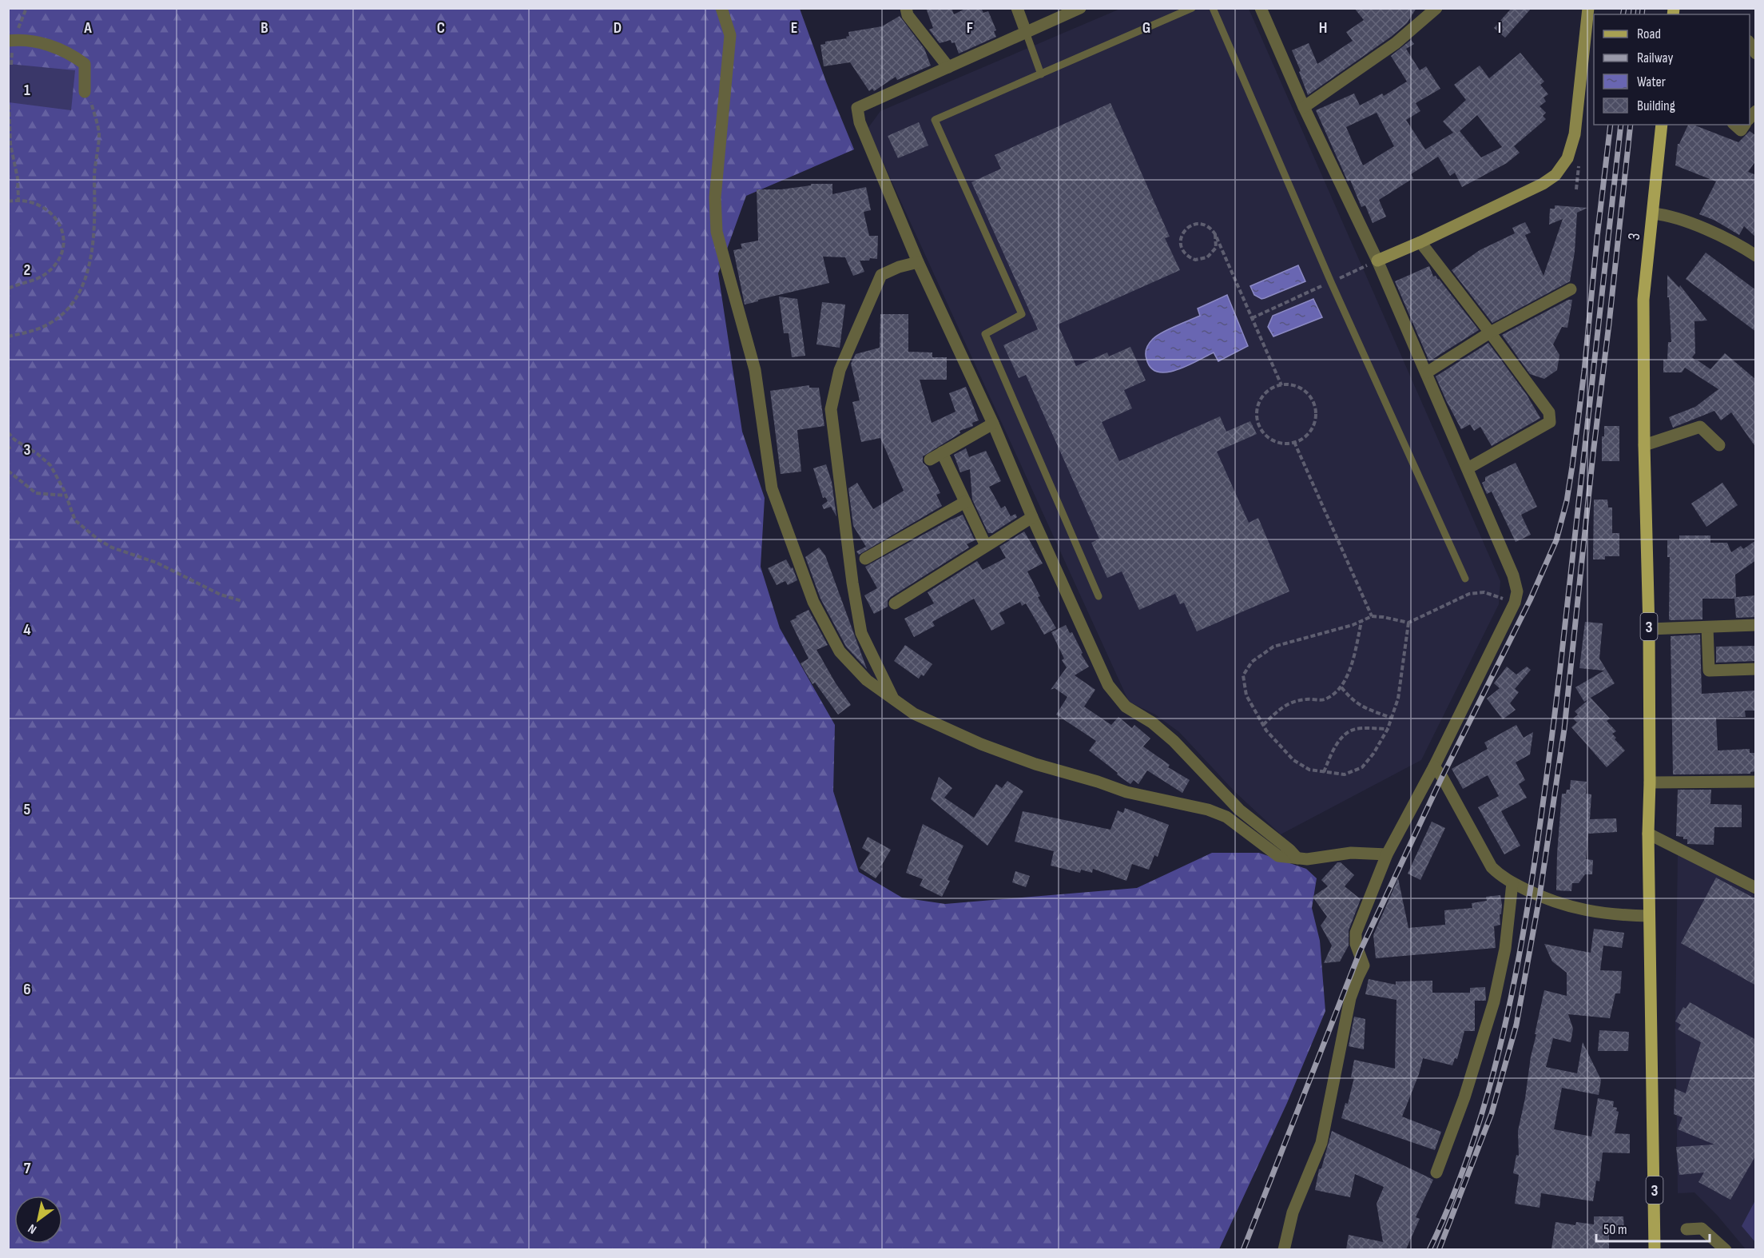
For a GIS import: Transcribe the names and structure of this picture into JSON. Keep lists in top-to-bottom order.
{
  "streets": {
    "main road": ["3"]
  },
  "legend": [
    "Road",
    "Railway",
    "Water",
    "Building"
  ],
  "scale_bar": "50 m",
  "north": "bottom left",
  "grid": {
    "columns": [
      "A",
      "B",
      "C",
      "D",
      "E",
      "F",
      "G",
      "H",
      "I"
    ],
    "rows": [
      "1",
      "2",
      "3",
      "4",
      "5",
      "6",
      "7"
    ]
  }
}
